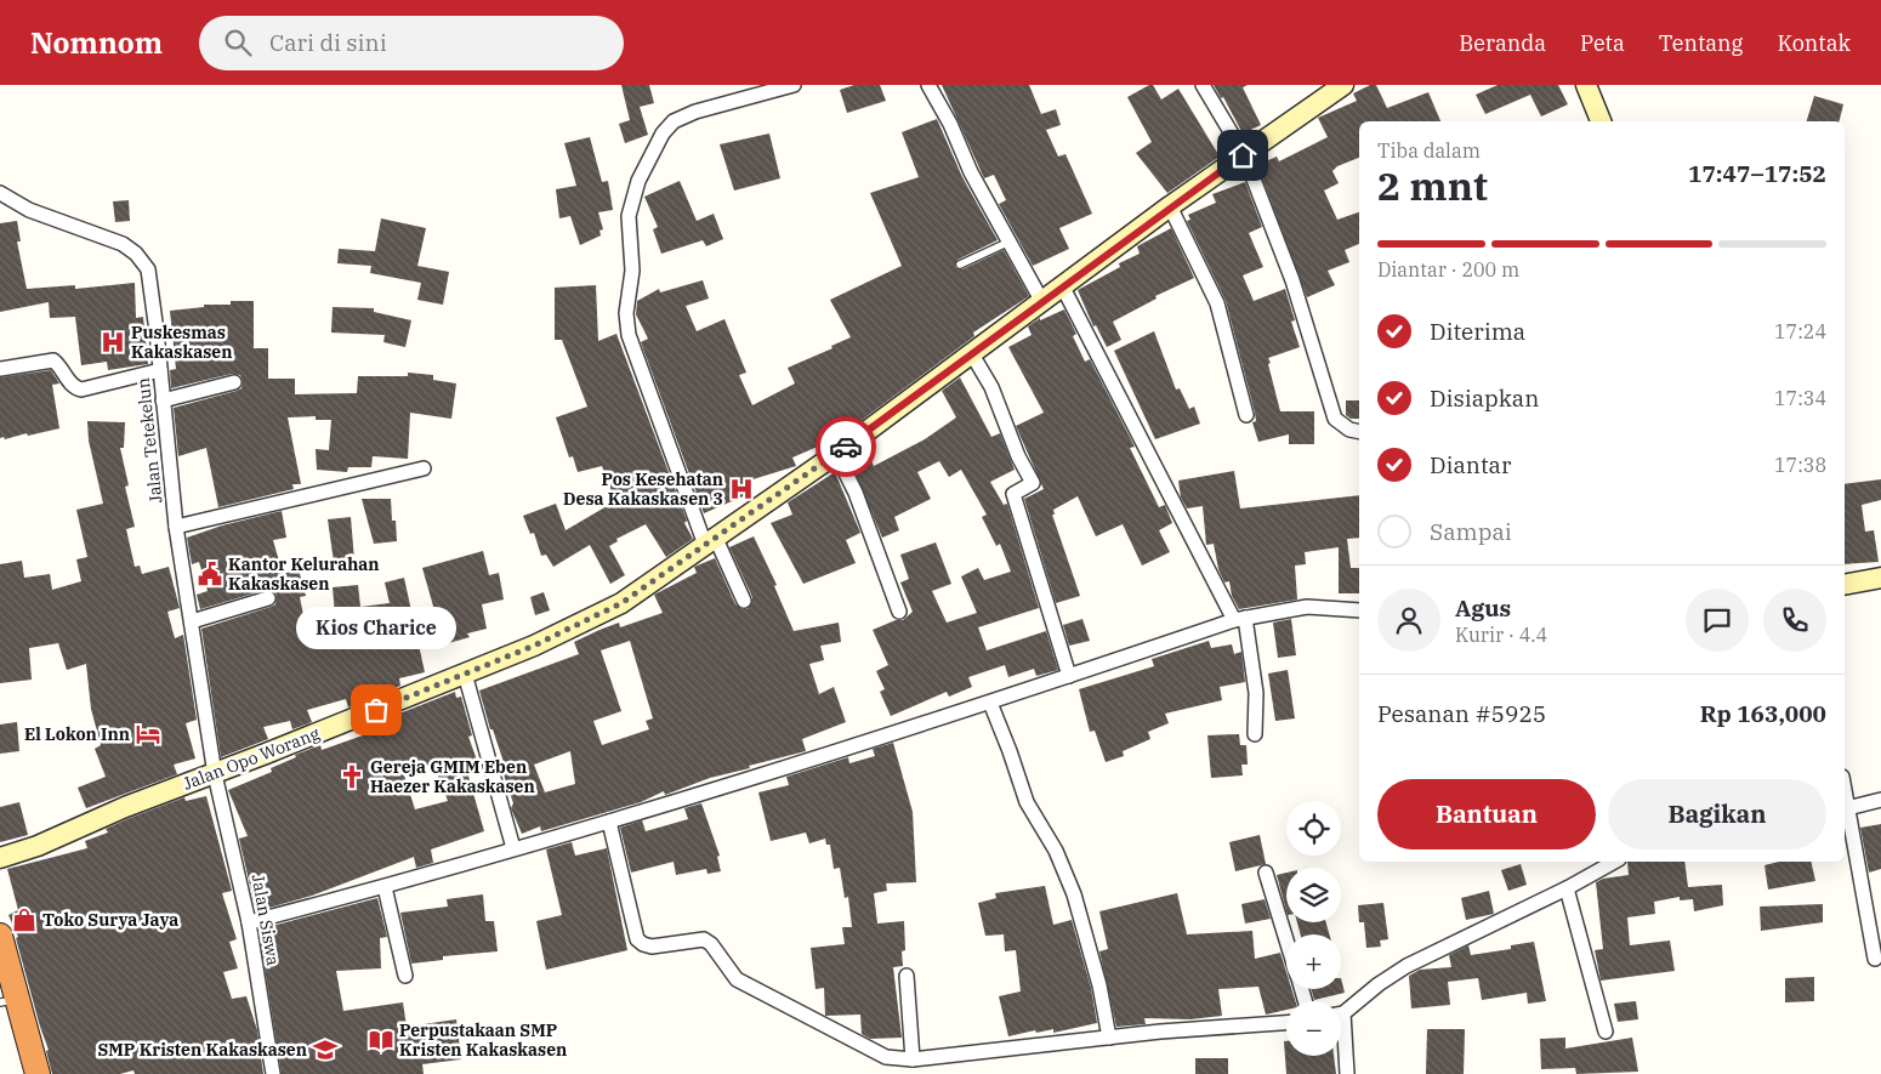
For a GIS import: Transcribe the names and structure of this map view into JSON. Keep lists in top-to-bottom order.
{
  "streets": {
    "street": ["Jalan Tetekelun", "Jalan Opo Worang", "Jalan Siswa"]
  },
  "crossings": [
    ["Jalan Tetekelun", "Jalan Opo Worang"],
    ["Jalan Tetekelun", "Jalan Siswa"],
    ["Jalan Opo Worang", "Jalan Siswa"]
  ],
  "places": {
    "hospital": ["Puskesmas Kakaskasen", "Pos Kesehatan Desa Kakaskasen 3"],
    "public building": ["Kantor Kelurahan Kakaskasen"],
    "other": ["Kios Charice"],
    "hotel": ["El Lokon Inn"],
    "church": ["Gereja GMIM Eben Haezer Kakaskasen"],
    "shop": ["Toko Surya Jaya"],
    "library": ["Perpustakaan SMP Kristen Kakaskasen"],
    "school or university": ["SMP Kristen Kakaskasen"]
  },
  "page": {
    "header": "Nomnom",
    "search": "Cari di sini",
    "nav": [
      "Beranda",
      "Peta",
      "Tentang",
      "Kontak"
    ],
    "heading": ["2 mnt", "Tiba dalam", "17:47–17:52"],
    "panel": [
      "Agus",
      "Kurir · 4.4",
      "Pesanan #5925",
      "Rp 163,000"
    ],
    "bar": "Diantar · 200 m",
    "list": [
      ["Diterima", "17:24"],
      ["Disiapkan", "17:34"],
      ["Diantar", "17:38"],
      "Sampai"
    ],
    "bubble": "Kios Charice",
    "buttons": ["Bantuan", "Bagikan"],
    "map_buttons": ["+", "−"]
  }
}
